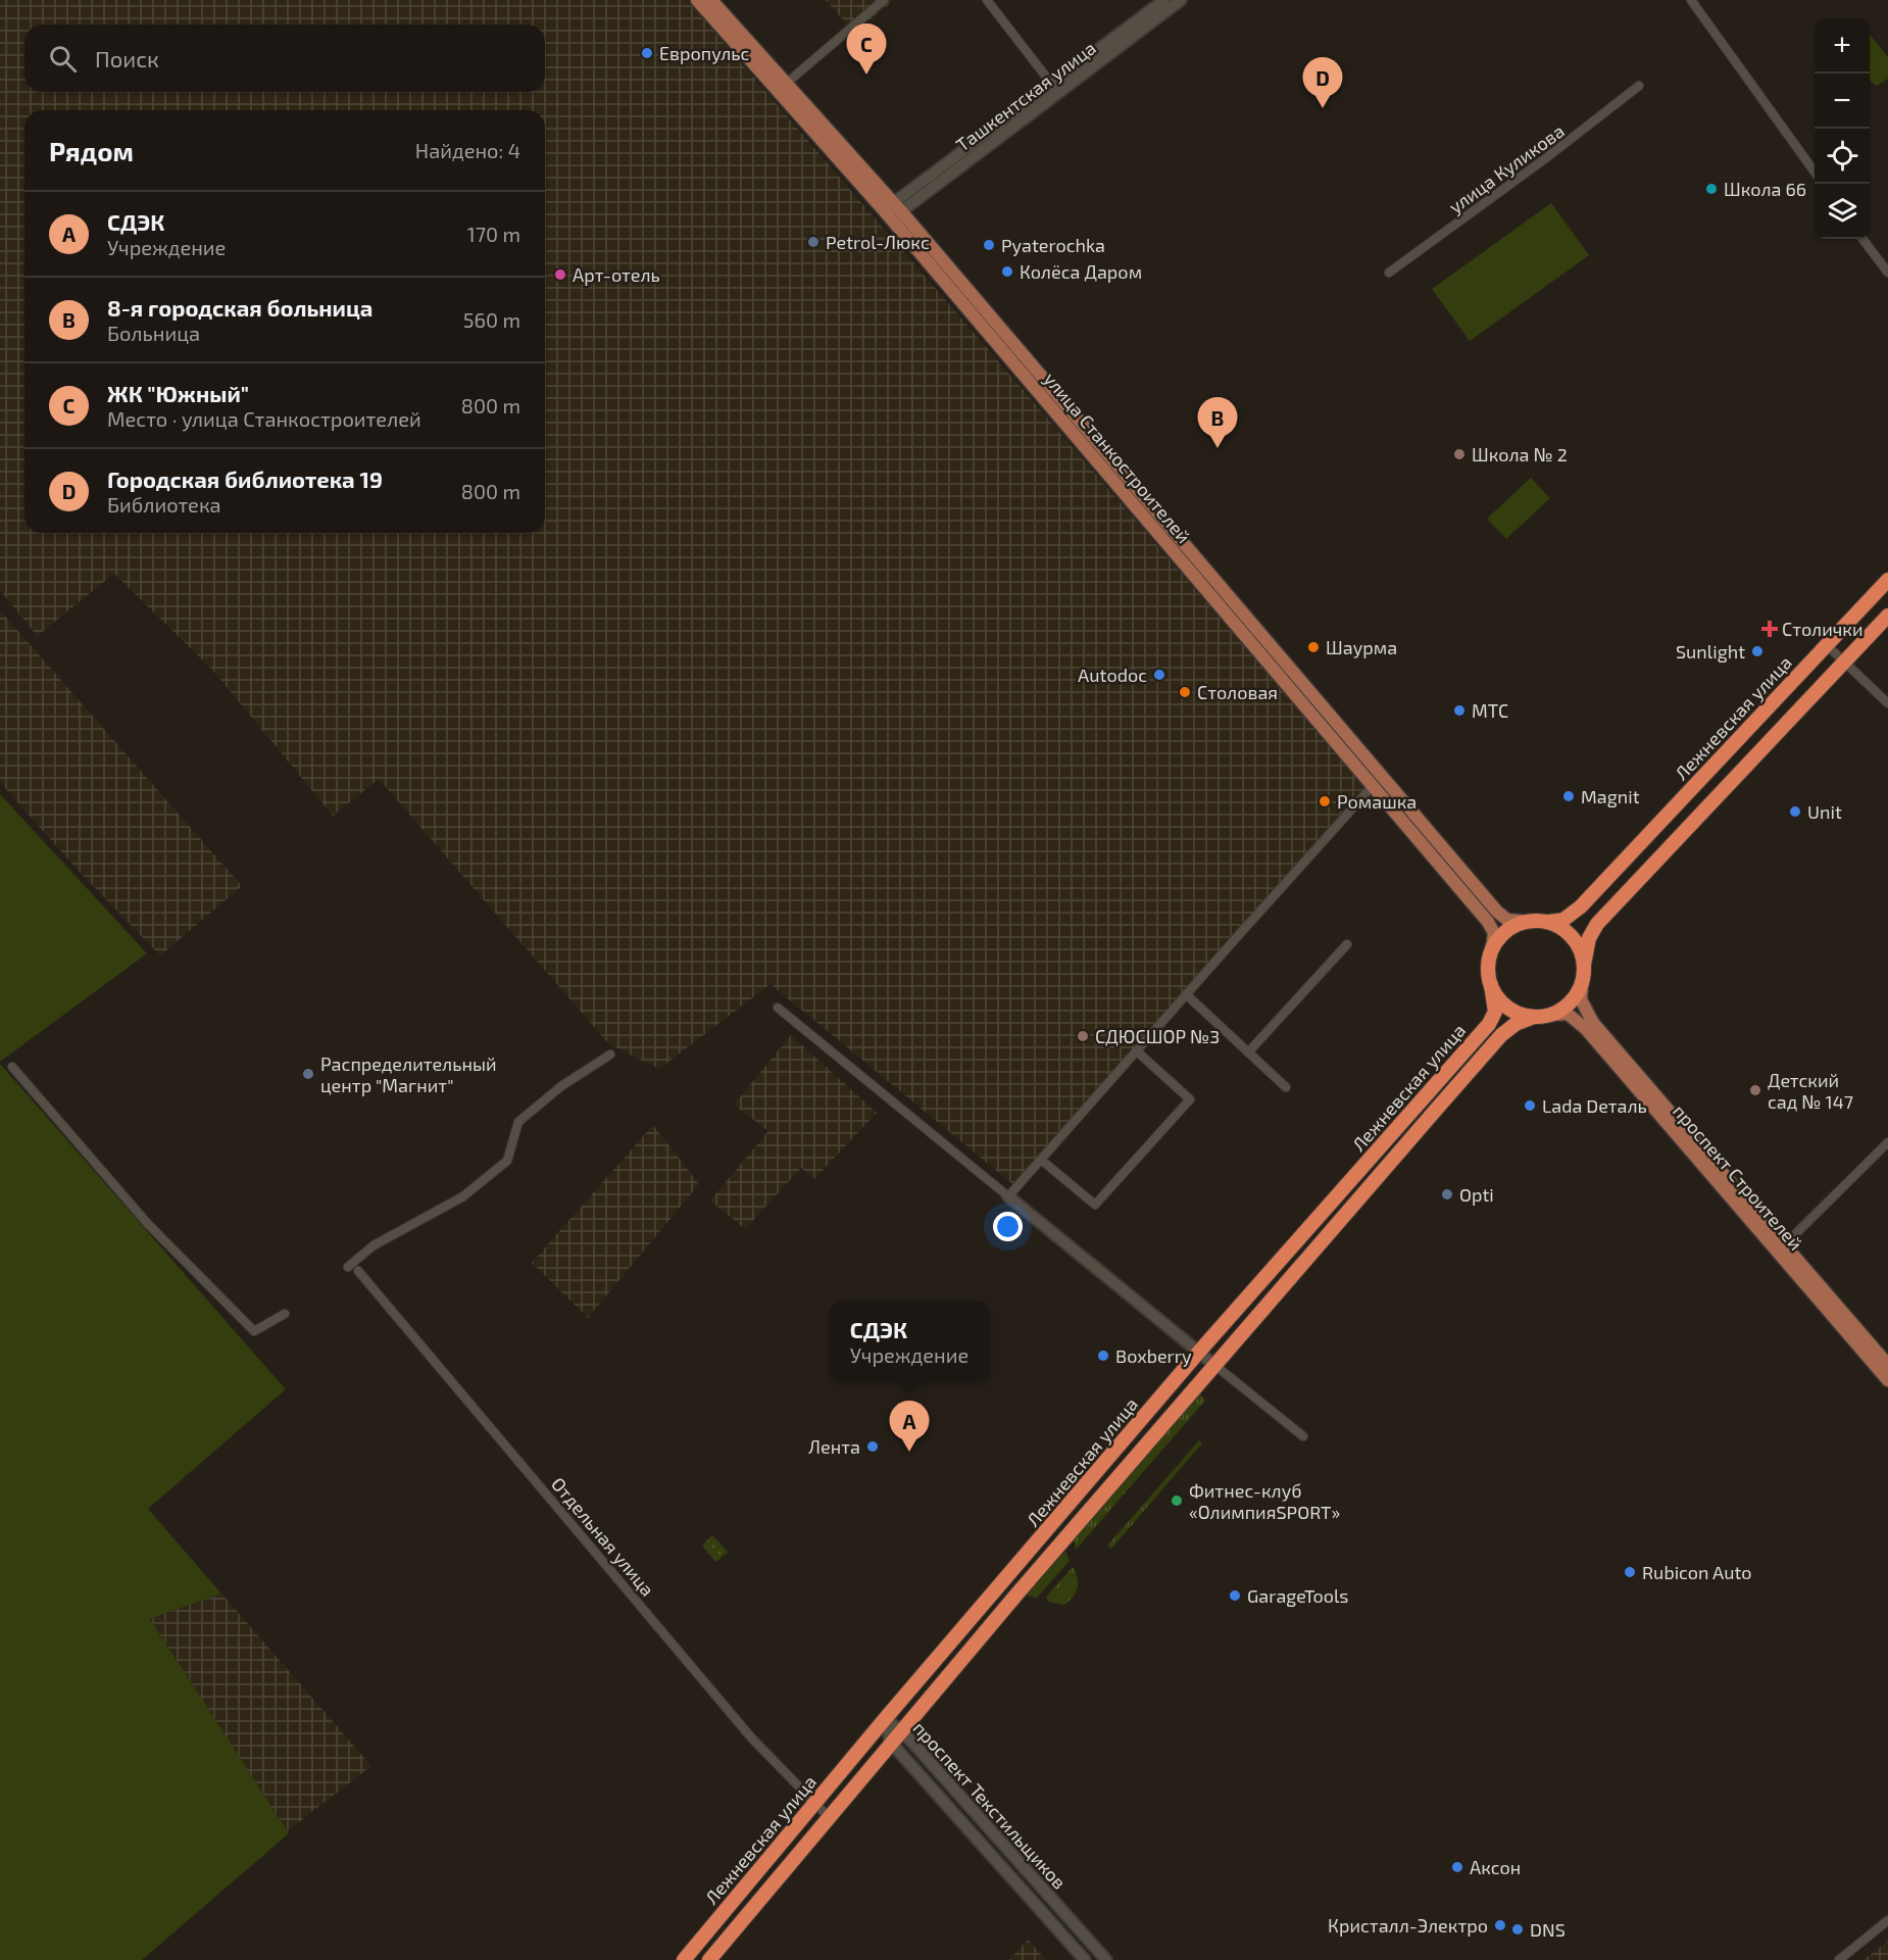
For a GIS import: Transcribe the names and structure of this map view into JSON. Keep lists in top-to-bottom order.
{
  "streets": {
    "highway": ["Лежневская улица"],
    "main road": [
      "Ташкентская улица",
      "улица Станкостроителей",
      "проспект Строителей",
      "проспект Текстильщиков"
    ],
    "street": ["улица Куликова", "Отдельная улица"]
  },
  "crossings": [
    ["Ташкентская улица", "улица Станкостроителей"],
    ["улица Станкостроителей", "Лежневская улица"],
    ["улица Станкостроителей", "проспект Строителей"],
    ["Лежневская улица", "проспект Строителей"],
    ["Лежневская улица", "Отдельная улица"],
    ["Лежневская улица", "проспект Текстильщиков"]
  ],
  "places": {
    "other": [
      "Европульс",
      "Школа 66",
      "Petrol-Люкс",
      "Pyaterochka",
      "Колёса Даром",
      "Арт-отель",
      "Школа № 2",
      "Шаурма",
      "Sunlight",
      "Autodoc",
      "Столовая",
      "МТС",
      "Magnit",
      "Ромашка",
      "Unit",
      "СДЮСШОР №3",
      "Распределительный центр \"Магнит\"",
      "Детский сад № 147",
      "Lada Dеталь",
      "Opti",
      "Boxberry",
      "Лента",
      "Фитнес-клуб «ОлимпияSPORT»",
      "Rubicon Auto",
      "GarageTools",
      "Аксон",
      "Кристалл-Электро",
      "DNS"
    ],
    "health": ["Столички"]
  },
  "page": {
    "map_buttons": ["+", "−"],
    "pins": [
      "C",
      "D",
      "B",
      "A"
    ],
    "search": "Поиск",
    "heading": ["Рядом", "Найдено: 4"],
    "list": [
      {
        "mark": "A",
        "name": "СДЭК",
        "note": "Учреждение",
        "value": "170 m"
      },
      {
        "mark": "B",
        "name": "8-я городская больница",
        "note": "Больница",
        "value": "560 m"
      },
      {
        "mark": "C",
        "name": "ЖК \"Южный\"",
        "note": "Место · улица Станкостроителей",
        "value": "800 m"
      },
      {
        "mark": "D",
        "name": "Городская библиотека 19",
        "note": "Библиотека",
        "value": "800 m"
      }
    ],
    "popup": ["СДЭК", "Учреждение"]
  }
}
